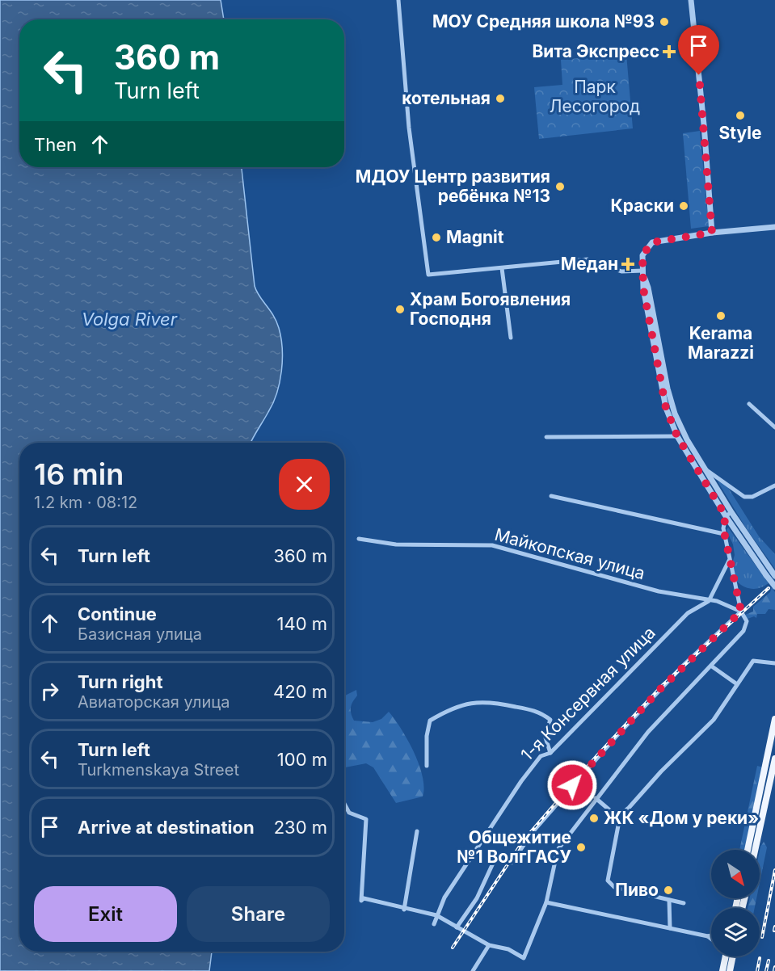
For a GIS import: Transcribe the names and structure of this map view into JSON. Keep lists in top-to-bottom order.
{
  "streets": {
    "street": ["Майкопская улица", "1-я Консервная улица"]
  },
  "crossings": [
    ["Майкопская улица", "1-я Консервная улица"]
  ],
  "water": ["Volga River"],
  "parks": ["Парк Лесогород"],
  "places": {
    "other": [
      "МОУ Средняя школа №93",
      "котельная",
      "Style",
      "МДОУ Центр развития ребёнка №13",
      "Краски",
      "Magnit",
      "Храм Богоявления Господня",
      "Kerama Marazzi",
      "ЖК «Дом у реки»",
      "Общежитие №1 ВолгГАСУ",
      "Пиво"
    ],
    "health": ["Вита Экспресс", "Медан"]
  },
  "north": "bottom right",
  "page": {
    "turn": ["360 m", "Turn left"],
    "then": "Then",
    "heading": ["16 min", "1.2 km · 08:12"],
    "list": [
      {
        "name": "Turn left",
        "value": "360 m"
      },
      {
        "name": "Continue",
        "note": "Базисная улица",
        "value": "140 m"
      },
      {
        "name": "Turn right",
        "note": "Авиаторская улица",
        "value": "420 m"
      },
      {
        "name": "Turn left",
        "note": "Turkmenskaya Street",
        "value": "100 m"
      },
      {
        "name": "Arrive at destination",
        "value": "230 m"
      }
    ],
    "buttons": ["Exit", "Share"]
  }
}
